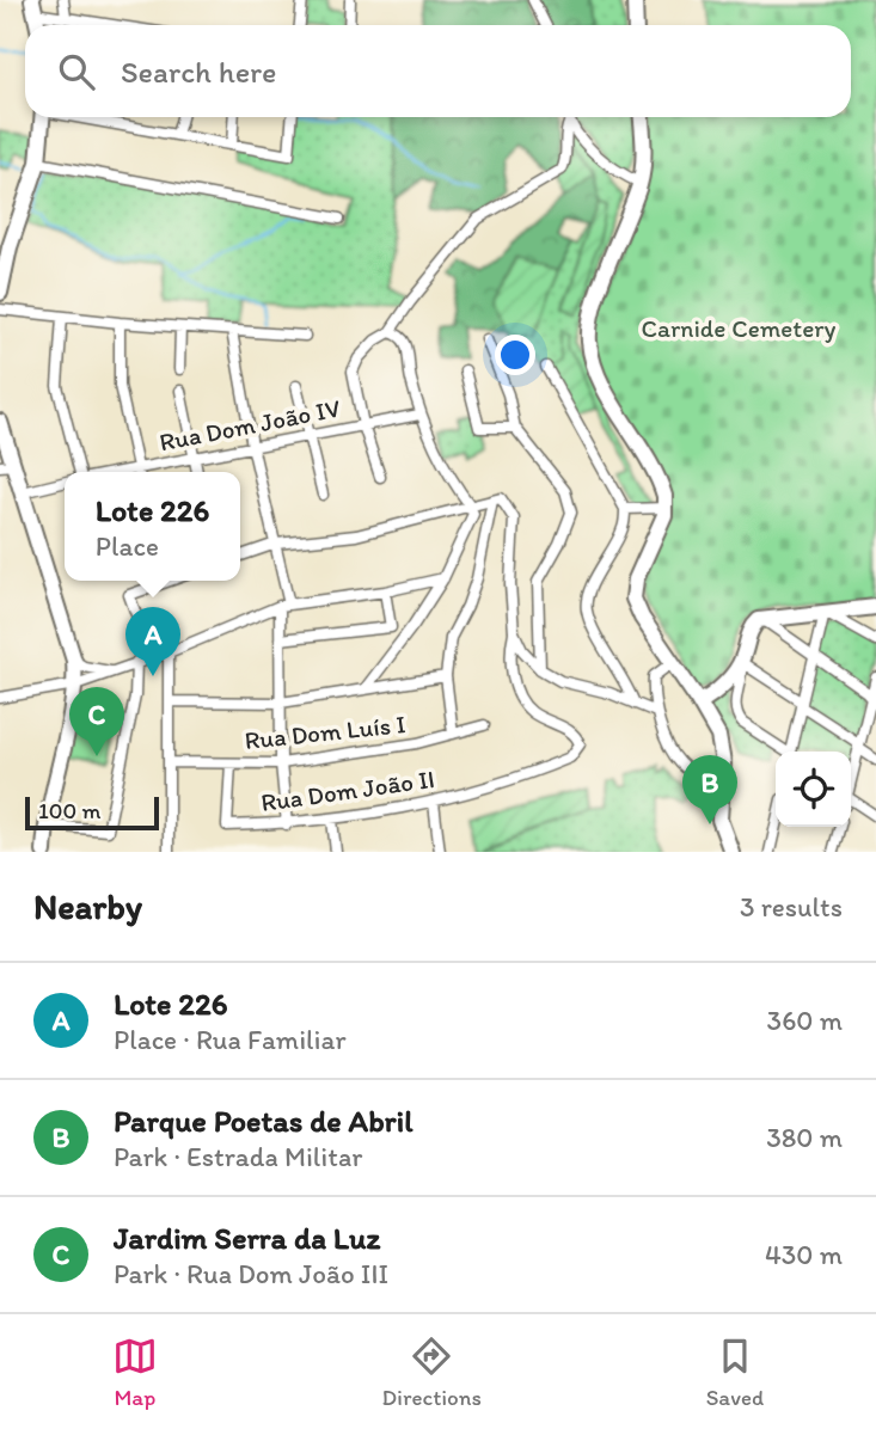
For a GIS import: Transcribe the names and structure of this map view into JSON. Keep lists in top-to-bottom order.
{
  "streets": {
    "street": ["Rua Dom João IV", "Rua Dom Luís I", "Rua Dom João II"]
  },
  "crossings": [
    ["Rua Dom Luís I", "Rua Dom João II"]
  ],
  "parks": ["Carnide Cemetery"],
  "scale_bar": "100 m",
  "page": {
    "search": "Search here",
    "popup": ["Lote 226", "Place"],
    "pins": ["A", "C", "B"],
    "scale": "100 m",
    "heading": ["Nearby", "3 results"],
    "list": [
      {
        "mark": "A",
        "name": "Lote 226",
        "note": "Place · Rua Familiar",
        "value": "360 m"
      },
      {
        "mark": "B",
        "name": "Parque Poetas de Abril",
        "note": "Park · Estrada Militar",
        "value": "380 m"
      },
      {
        "mark": "C",
        "name": "Jardim Serra da Luz",
        "note": "Park · Rua Dom João III",
        "value": "430 m"
      }
    ],
    "nav": ["Map", "Directions", "Saved"]
  }
}
